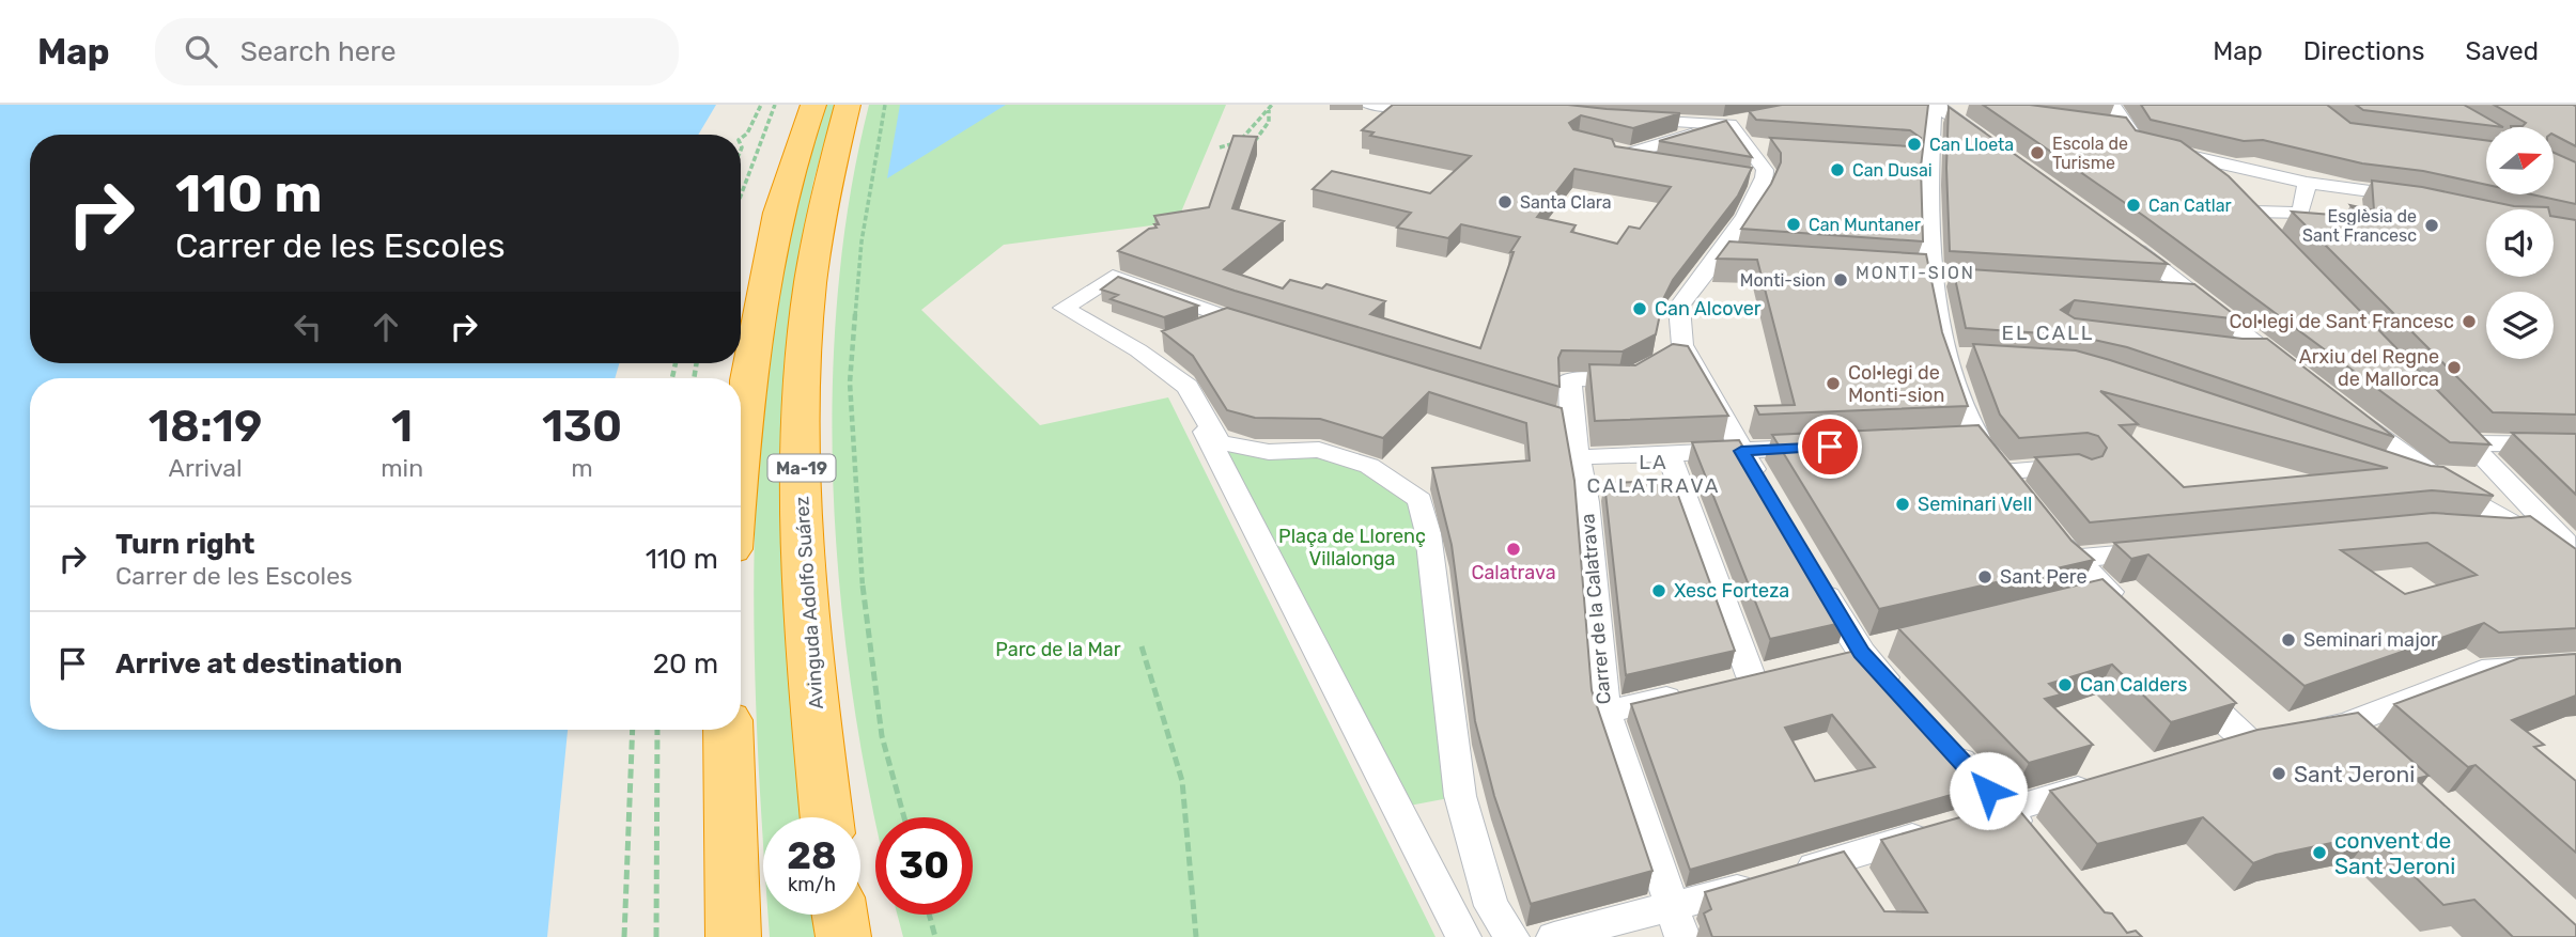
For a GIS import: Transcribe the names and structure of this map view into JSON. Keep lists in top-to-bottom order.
{
  "streets": {
    "highway": ["Ma-19", "Avinguda Adolfo Suárez"],
    "street": ["Carrer de la Calatrava"]
  },
  "districts": ["MONTI-SION", "EL CALL", "LA CALATRAVA"],
  "parks": ["Plaça de Llorenç Villalonga", "Parc de la Mar"],
  "places": [
    "Can Lloeta",
    "Escola de Turisme",
    "Can Dusai",
    "Santa Clara",
    "Can Catlar",
    "Can Muntaner",
    "Esglèsia de Sant Francesc",
    "Monti-sion",
    "Can Alcover",
    "Col·legi de Sant Francesc",
    "Arxiu del Regne de Mallorca",
    "Col·legi de Monti-sion",
    "Seminari Vell",
    "Calatrava",
    "Sant Pere",
    "Xesc Forteza",
    "Seminari major",
    "Can Calders",
    "Sant Jeroni",
    "convent de Sant Jeroni"
  ],
  "north": "right",
  "page": {
    "header": "Map",
    "search": "Search here",
    "nav": ["Map", "Directions", "Saved"],
    "turn": ["110 m", "Carrer de les Escoles"],
    "eta": [
      "18:19",
      "Arrival",
      "1",
      "min",
      "130",
      "m"
    ],
    "list": [
      {
        "name": "Turn right",
        "note": "Carrer de les Escoles",
        "value": "110 m"
      },
      {
        "name": "Arrive at destination",
        "value": "20 m"
      }
    ],
    "speed": "28 km/h",
    "limit": "30"
  }
}
